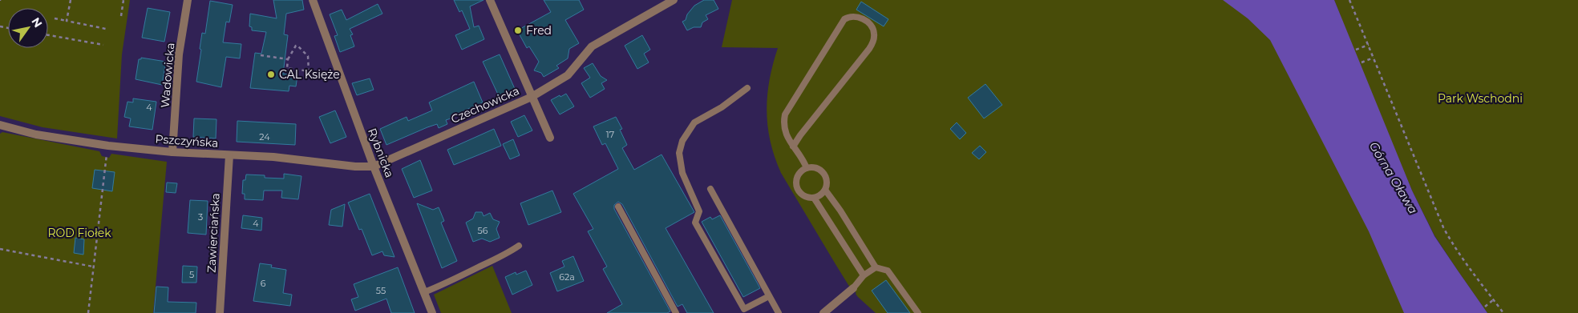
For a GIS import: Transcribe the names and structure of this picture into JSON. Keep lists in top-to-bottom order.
{
  "streets": {
    "street": [
      "Wadowicka",
      "Czechowicka",
      "Pszczyńska",
      "Rybnicka",
      "Zawierciańska"
    ]
  },
  "crossings": [
    ["Wadowicka", "Pszczyńska"],
    ["Czechowicka", "Pszczyńska"],
    ["Czechowicka", "Rybnicka"],
    ["Pszczyńska", "Rybnicka"],
    ["Pszczyńska", "Zawierciańska"]
  ],
  "water": ["Górna Oława"],
  "parks": ["Park Wschodni", "ROD Fiołek"],
  "places": ["Fred", "CAL Księże"],
  "house_numbers": [
    "4",
    "17",
    "24",
    "3",
    "4",
    "56",
    "5",
    "62a",
    "6",
    "55"
  ],
  "north": "top right"
}
